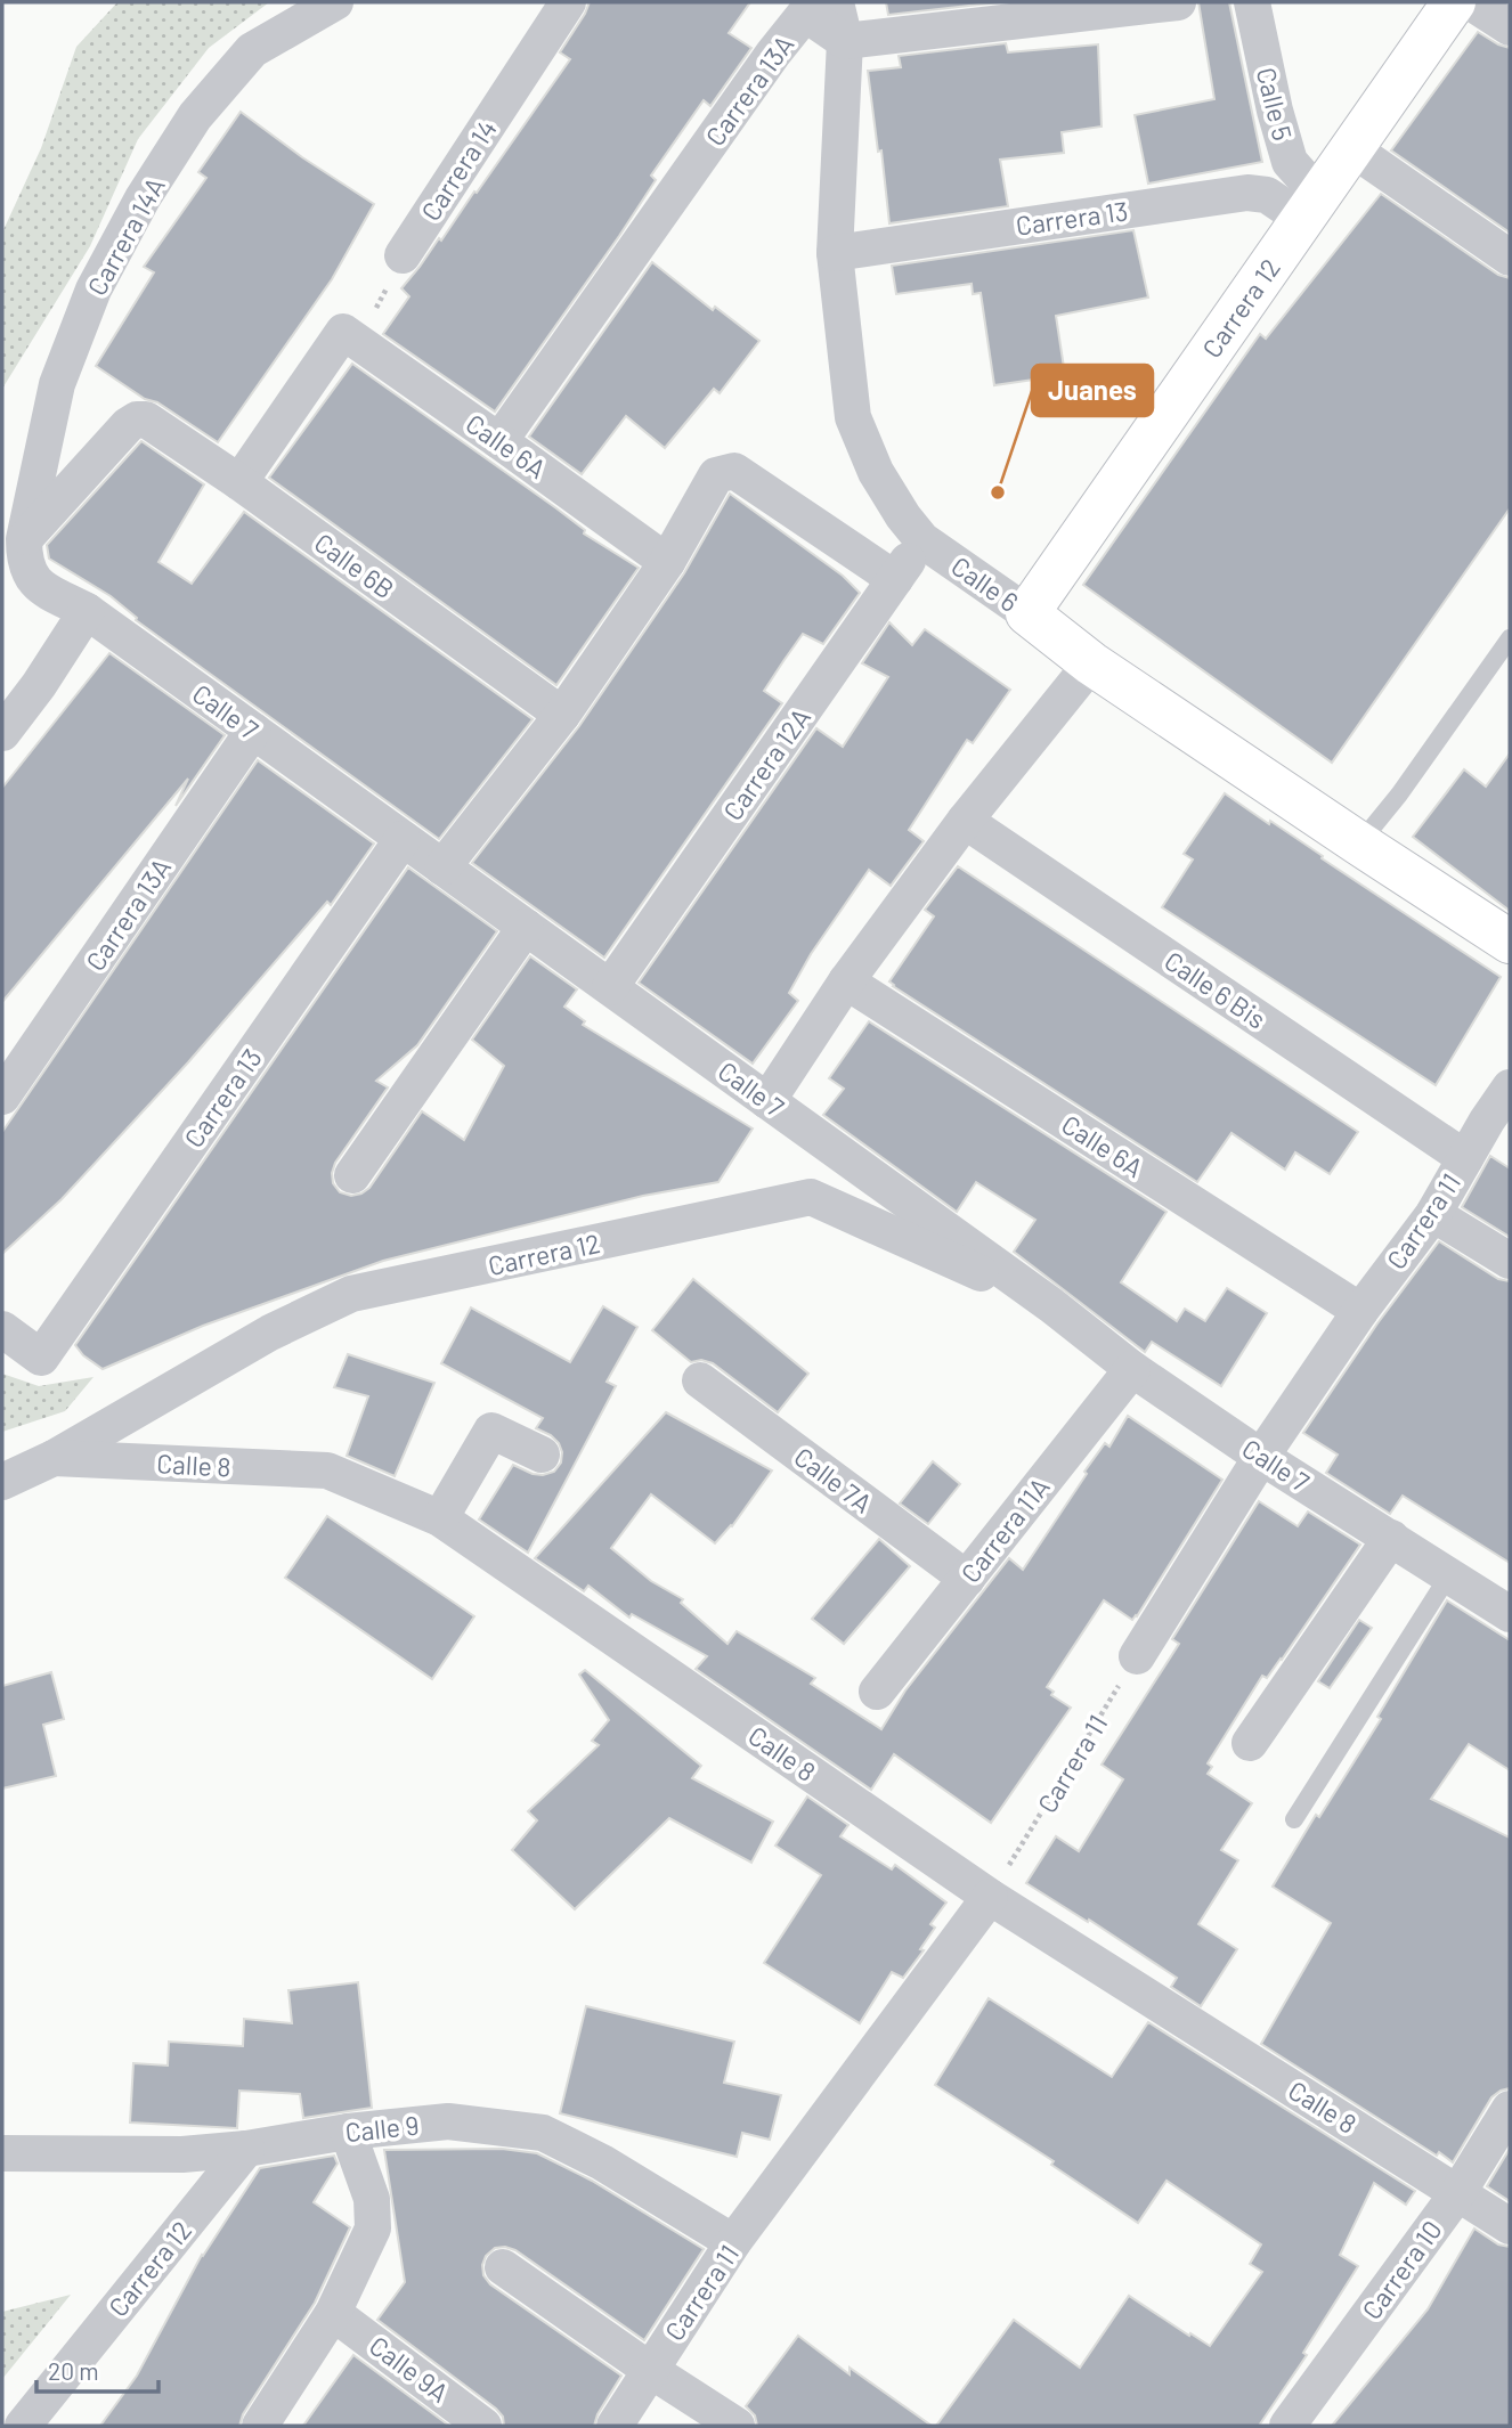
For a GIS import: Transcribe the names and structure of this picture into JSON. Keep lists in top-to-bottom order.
{
  "streets": {
    "main road": ["Carrera 12", "Calle 6"],
    "street": [
      "Carrera 13A",
      "Calle 5",
      "Carrera 14",
      "Carrera 13",
      "Carrera 14A",
      "Calle 6A",
      "Calle 6B",
      "Calle 7",
      "Carrera 12A",
      "Calle 6 Bis",
      "Carrera 11",
      "Calle 8",
      "Calle 7A",
      "Carrera 11A",
      "Calle 9",
      "Carrera 10",
      "Calle 9A"
    ]
  },
  "crossings": [
    ["Carrera 13A", "Calle 6A"],
    ["Carrera 13A", "Calle 6"],
    ["Carrera 13A", "Calle 7"],
    ["Calle 5", "Carrera 13"],
    ["Calle 5", "Carrera 12"],
    ["Carrera 13", "Carrera 12"],
    ["Carrera 13", "Calle 6"],
    ["Carrera 13", "Calle 7"],
    ["Carrera 14A", "Calle 6B"],
    ["Carrera 14A", "Calle 7"],
    ["Carrera 12", "Calle 6"],
    ["Carrera 12", "Calle 7"],
    ["Carrera 12", "Calle 8"],
    ["Carrera 12", "Calle 9"],
    ["Calle 6A", "Carrera 11"],
    ["Calle 6B", "Calle 7"],
    ["Calle 6", "Carrera 12A"],
    ["Calle 7", "Carrera 12A"],
    ["Calle 7", "Carrera 11"],
    ["Calle 7", "Carrera 11A"],
    ["Calle 6 Bis", "Carrera 11"],
    ["Carrera 11", "Calle 8"],
    ["Carrera 11", "Calle 9"],
    ["Calle 8", "Carrera 10"],
    ["Calle 7A", "Carrera 11A"]
  ],
  "places": ["Juanes"],
  "scale_bar": "20 m"
}
